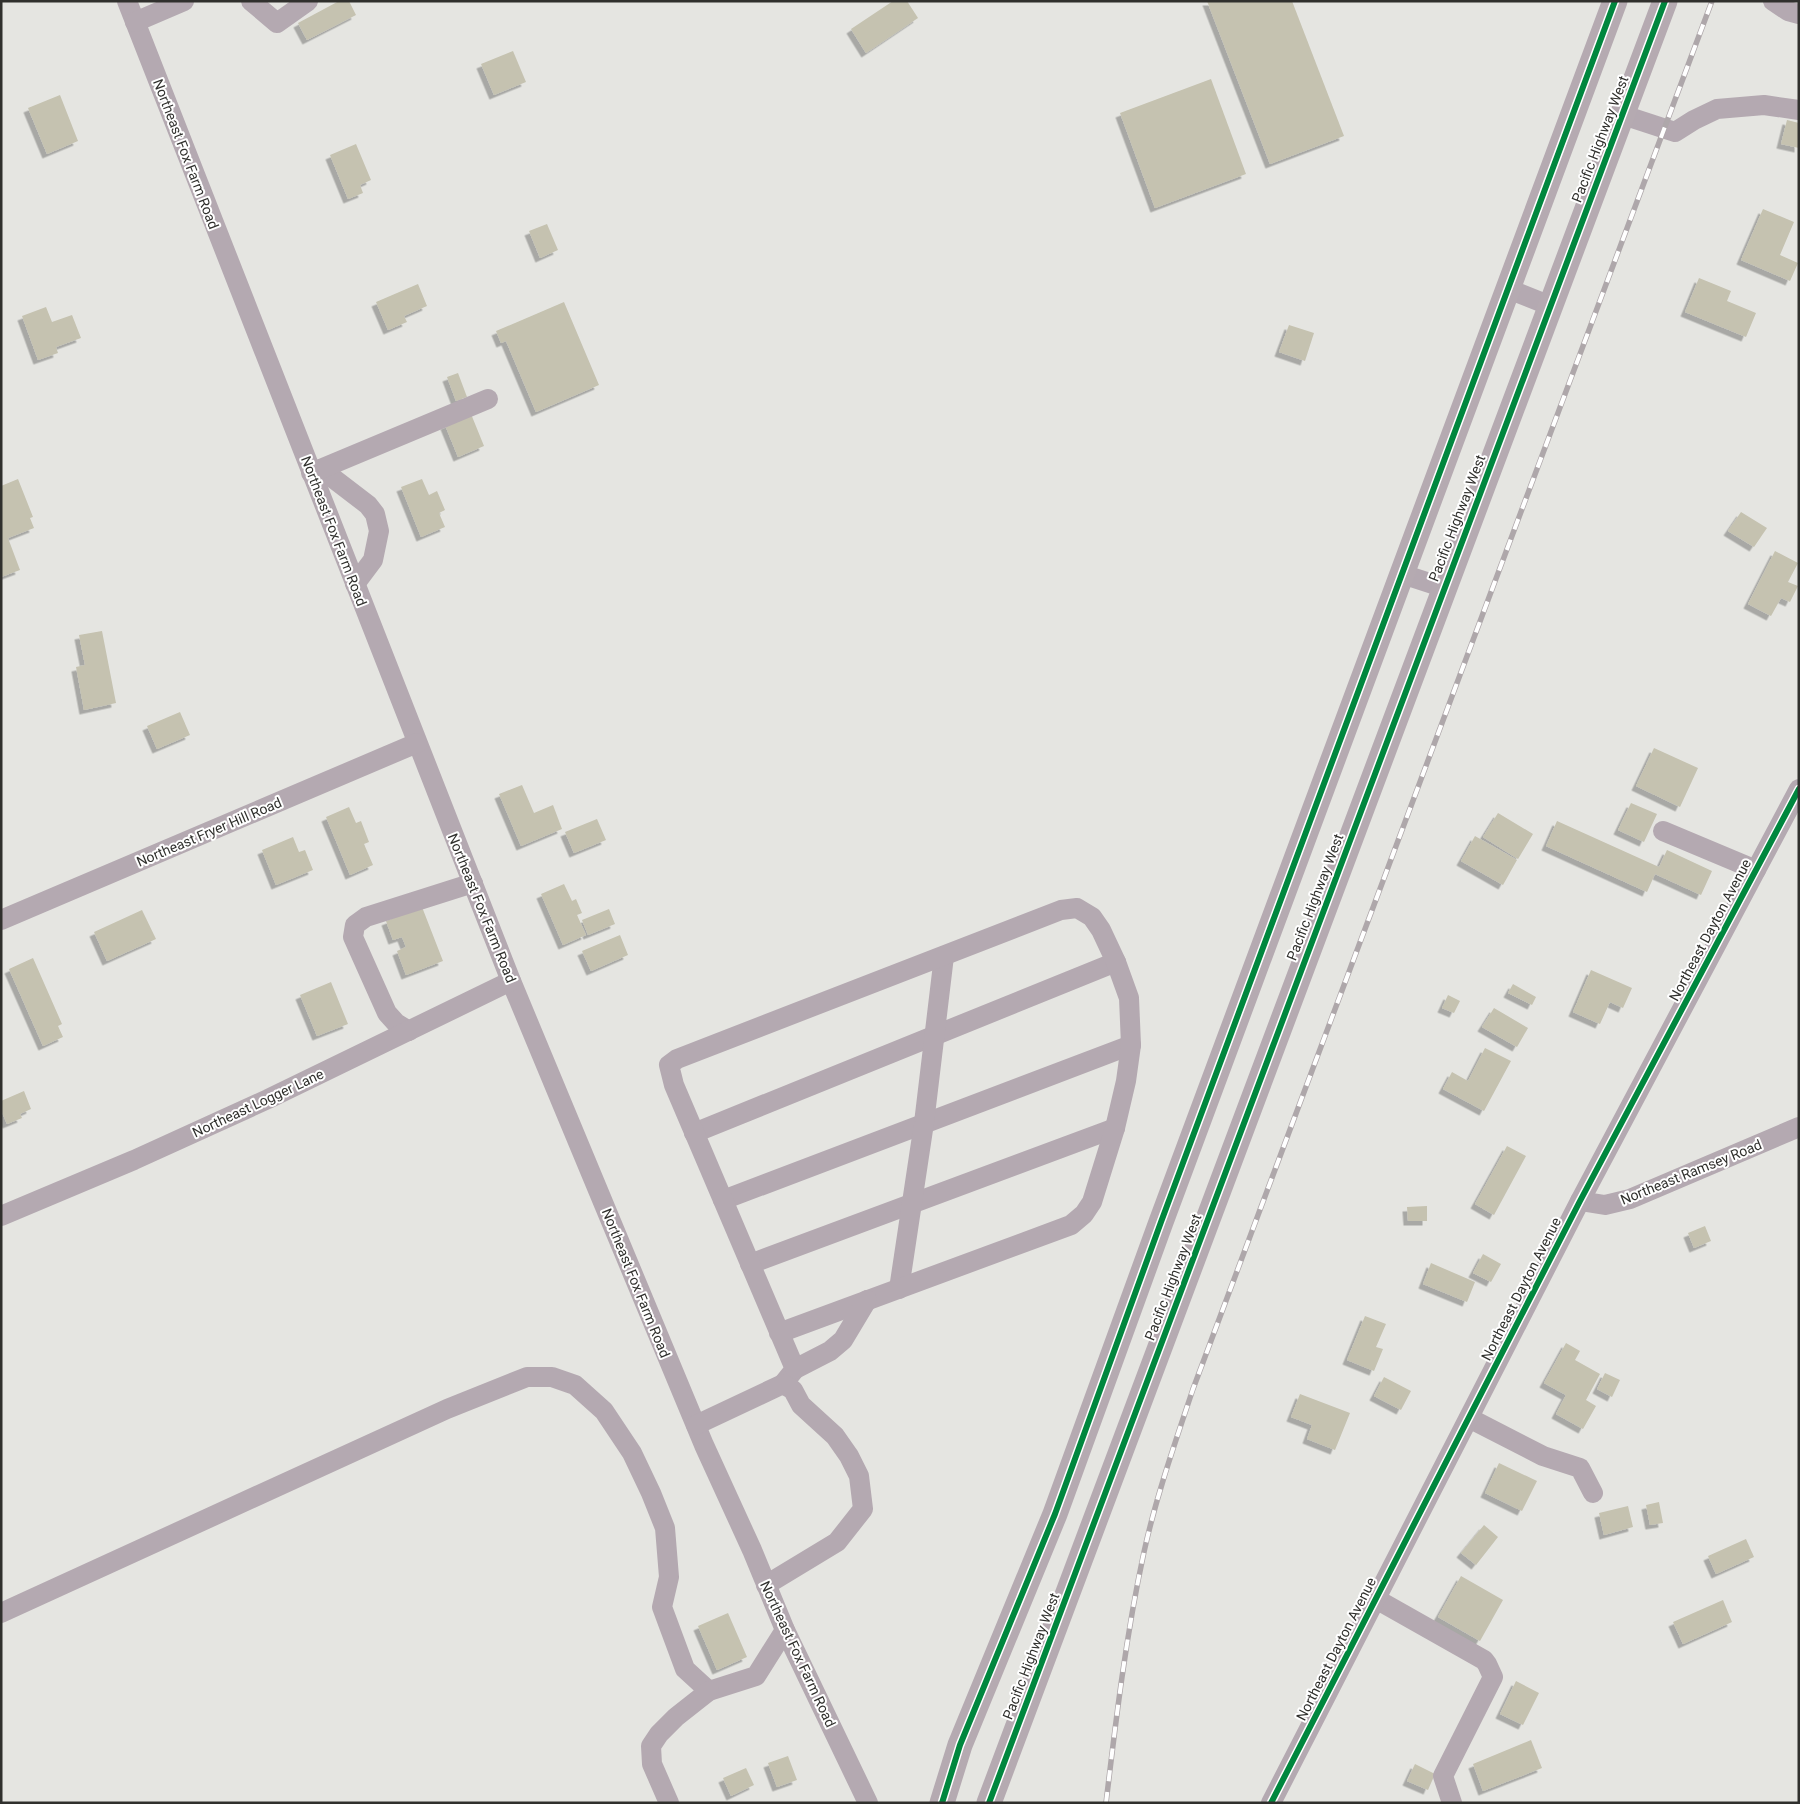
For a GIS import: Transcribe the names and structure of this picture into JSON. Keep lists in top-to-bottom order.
{
  "streets": {
    "main road": ["Pacific Highway West"],
    "street": [
      "Northeast Fox Farm Road",
      "Northeast Fryer Hill Road",
      "Northeast Dayton Avenue",
      "Northeast Logger Lane",
      "Northeast Ramsey Road"
    ]
  },
  "crossings": [
    ["Northeast Fox Farm Road", "Northeast Fryer Hill Road"],
    ["Northeast Fox Farm Road", "Northeast Logger Lane"],
    ["Northeast Dayton Avenue", "Northeast Ramsey Road"]
  ]
}
